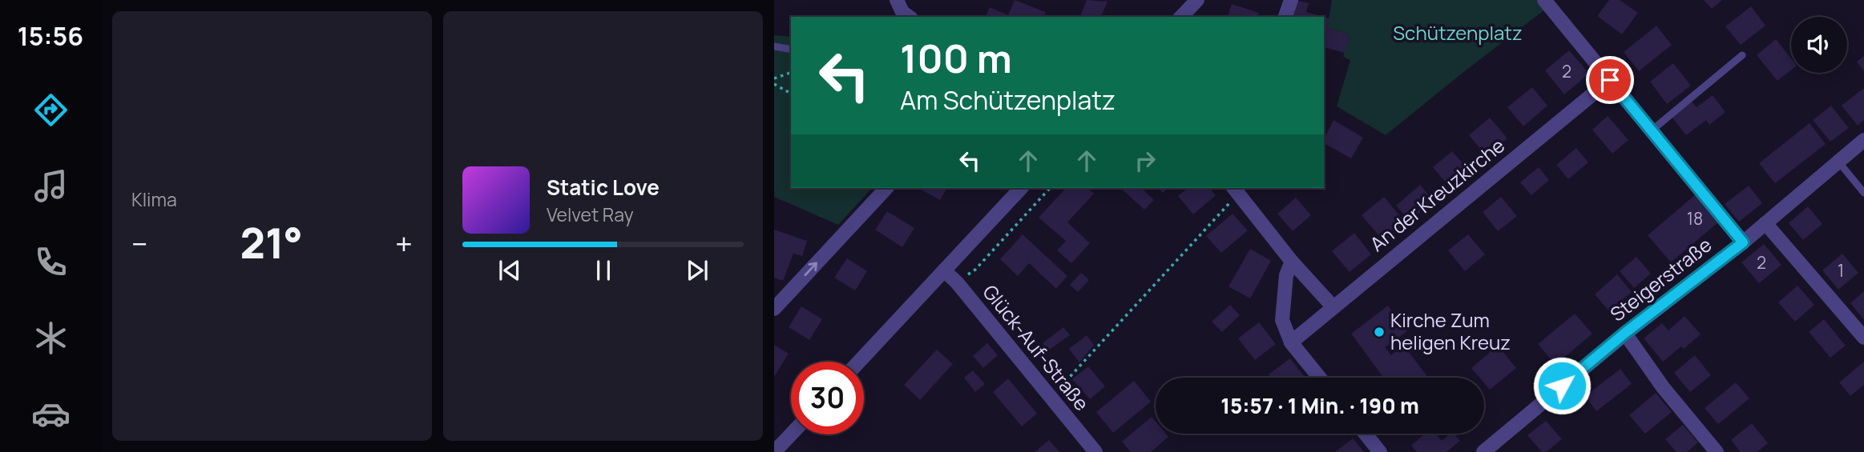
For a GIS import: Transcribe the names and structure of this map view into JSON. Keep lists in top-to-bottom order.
{
  "streets": {
    "street": ["An der Kreuzkirche", "Steigerstraße", "Glück-Auf-Straße"]
  },
  "parks": ["Schützenplatz"],
  "places": ["Kirche Zum heligen Kreuz"],
  "house_numbers": [
    "2",
    "18",
    "2",
    "1"
  ],
  "page": {
    "tabs": "15:56",
    "tile": "Klima",
    "turn": ["100 m", "Am Schützenplatz"],
    "song": ["Static Love", "Velvet Ray"],
    "heat": ["−", "21°", "+"],
    "limit": "30",
    "trip": "15:57 · 1 Min. · 190 m"
  }
}
